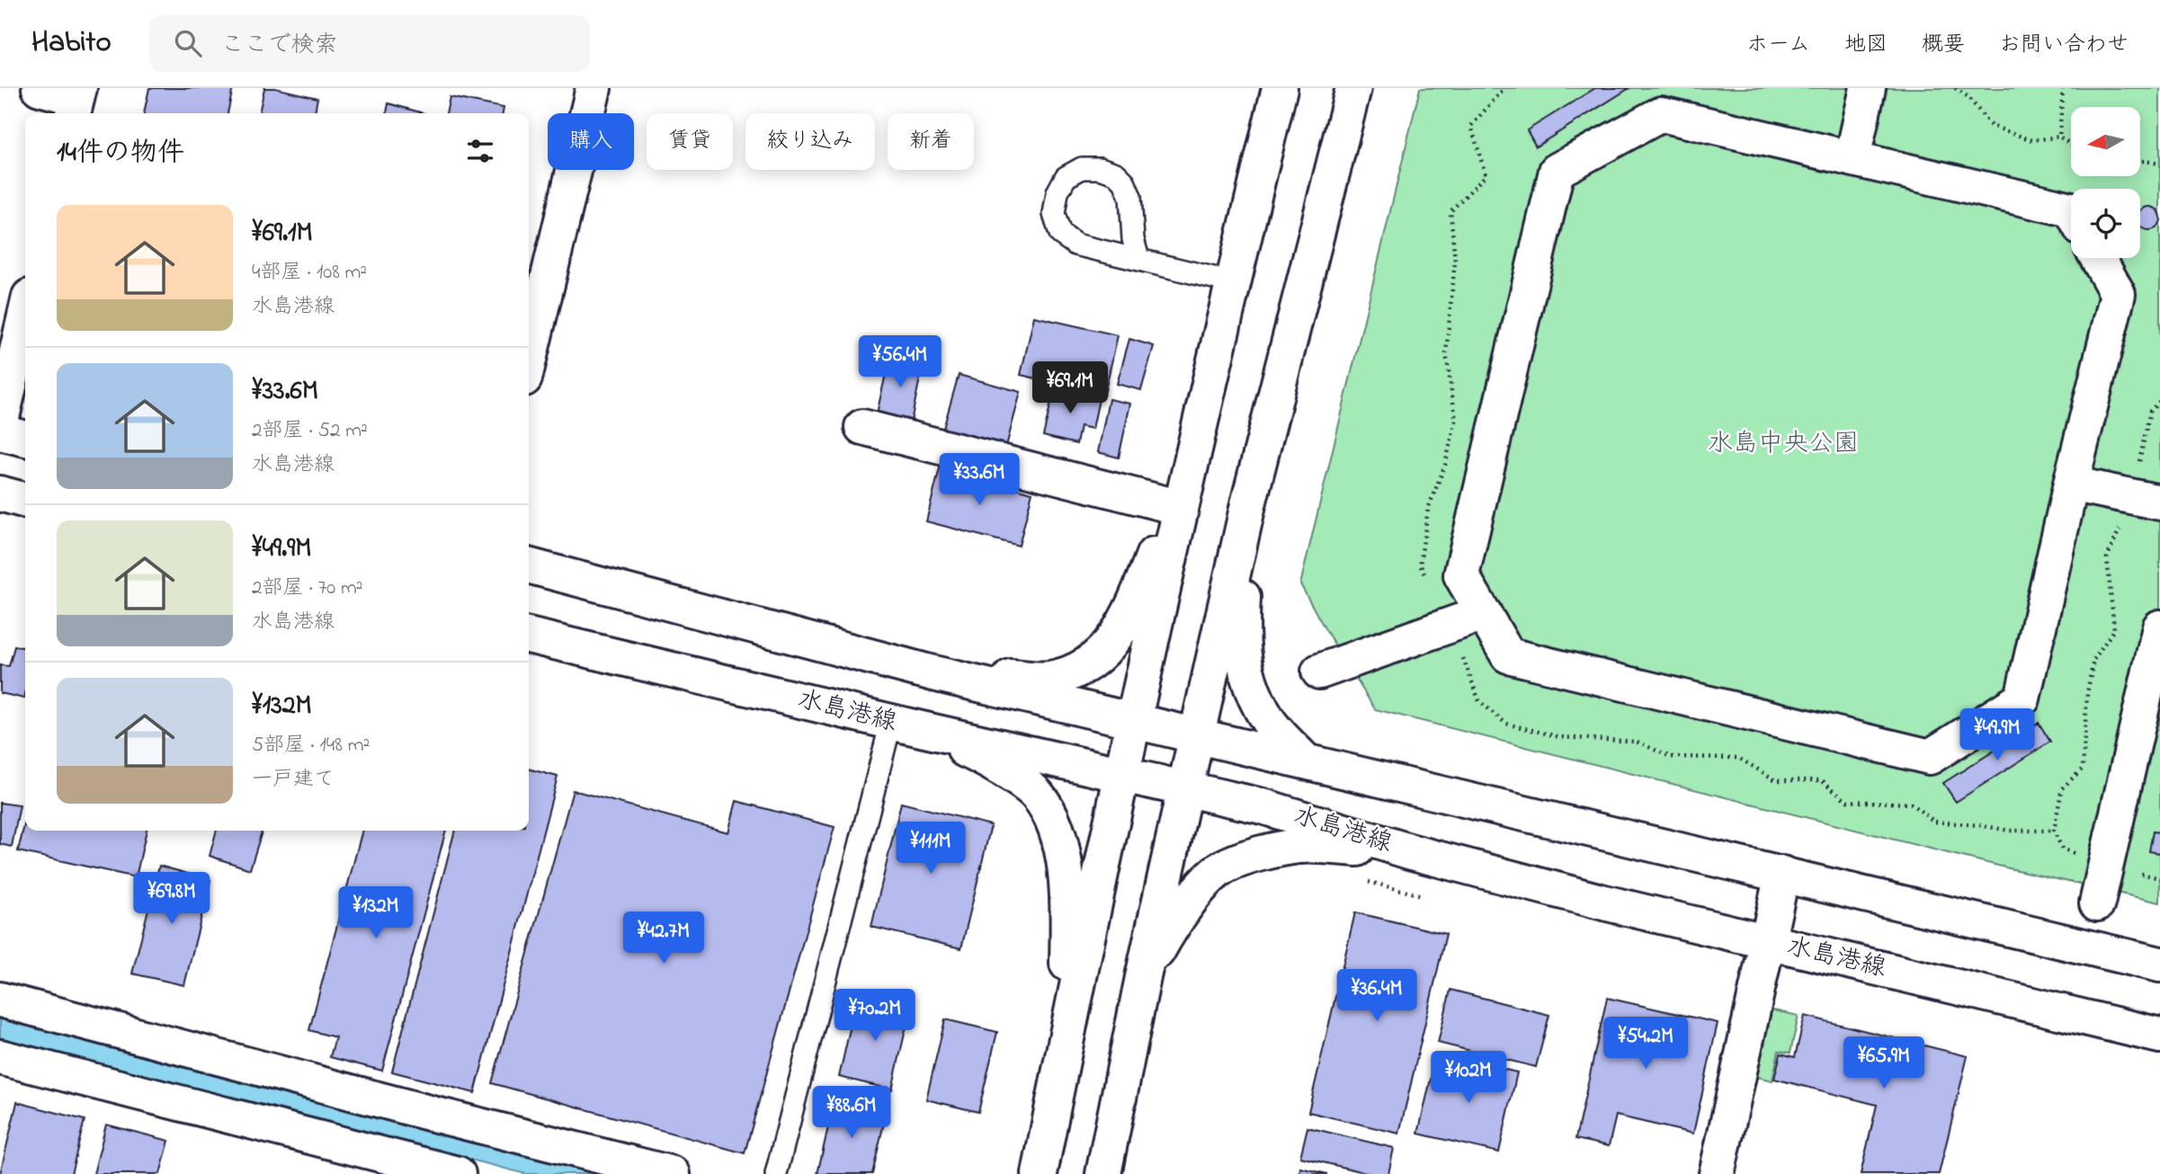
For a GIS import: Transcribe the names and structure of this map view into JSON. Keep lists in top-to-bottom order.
{
  "streets": {
    "street": ["水島港線"]
  },
  "parks": ["水島中央公園"],
  "north": "left",
  "page": {
    "header": "Habito",
    "search": "ここで検索",
    "nav": [
      "ホーム",
      "地図",
      "概要",
      "お問い合わせ"
    ],
    "chip": [
      "購入",
      "賃貸",
      "絞り込み",
      "新着"
    ],
    "heading": "14件の物件",
    "list": [
      {
        "name": "¥69.1M",
        "note": "4部屋 · 108 m² · 水島港線"
      },
      {
        "name": "¥33.6M",
        "note": "2部屋 · 52 m² · 水島港線"
      },
      {
        "name": "¥49.9M",
        "note": "2部屋 · 70 m² · 水島港線"
      },
      {
        "name": "¥132M",
        "note": "5部屋 · 148 m² · 一戸建て"
      }
    ],
    "price": [
      "¥56.4M",
      "¥69.1M",
      "¥33.6M",
      "¥49.9M",
      "¥111M",
      "¥69.8M",
      "¥132M",
      "¥42.7M",
      "¥36.4M",
      "¥70.2M",
      "¥54.2M",
      "¥65.9M",
      "¥102M",
      "¥88.6M"
    ]
  }
}
